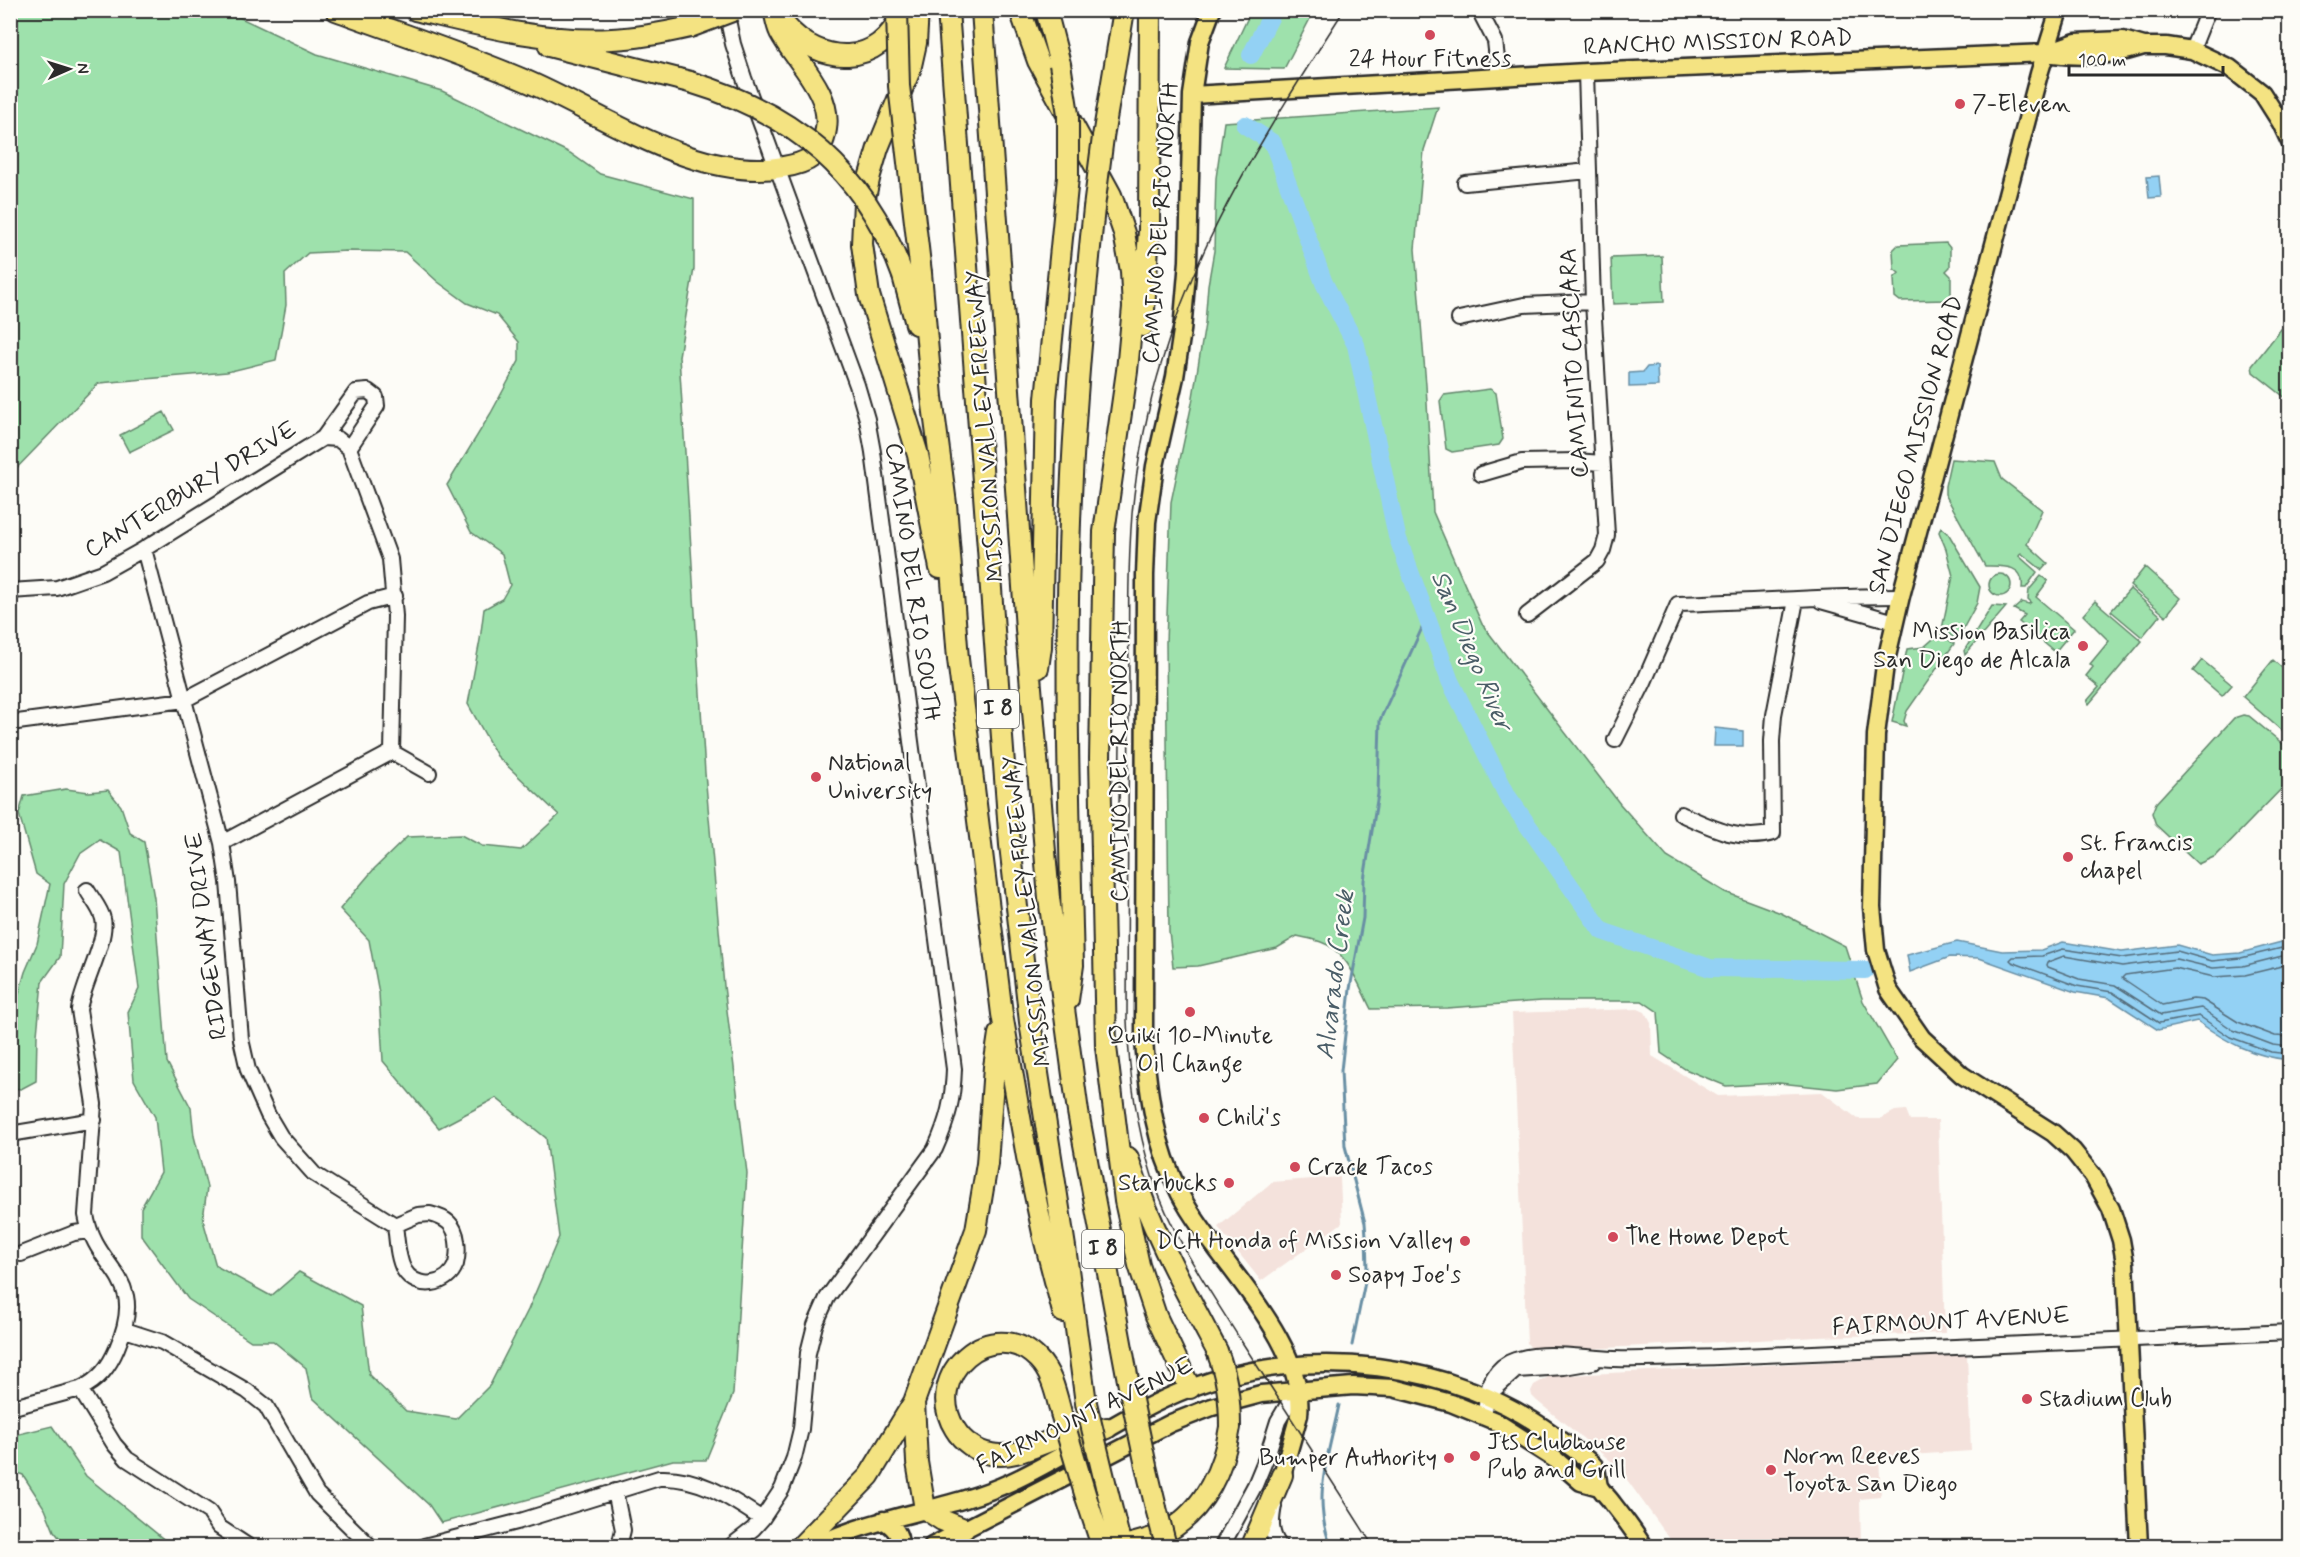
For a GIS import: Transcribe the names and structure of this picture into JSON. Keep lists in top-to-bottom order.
{
  "streets": {
    "highway": ["MISSION VALLEY FREEWAY", "I 8"],
    "main road": [
      "RANCHO MISSION ROAD",
      "CAMINO DEL RIO NORTH",
      "SAN DIEGO MISSION ROAD",
      "FAIRMOUNT AVENUE"
    ],
    "street": [
      "CAMINITO CASCARA",
      "CANTERBURY DRIVE",
      "CAMINO DEL RIO SOUTH",
      "RIDGEWAY DRIVE"
    ]
  },
  "crossings": [
    ["RANCHO MISSION ROAD", "CAMINO DEL RIO NORTH"],
    ["RANCHO MISSION ROAD", "CAMINITO CASCARA"],
    ["RANCHO MISSION ROAD", "SAN DIEGO MISSION ROAD"],
    ["CAMINO DEL RIO NORTH", "FAIRMOUNT AVENUE"],
    ["SAN DIEGO MISSION ROAD", "FAIRMOUNT AVENUE"],
    ["CANTERBURY DRIVE", "RIDGEWAY DRIVE"]
  ],
  "water": ["San Diego River", "Alvarado Creek"],
  "places": [
    "24 Hour Fitness",
    "7-Eleven",
    "Mission Basilica San Diego de Alcala",
    "National University",
    "St. Francis chapel",
    "Quiki 10-Minute Oil Change",
    "Chili's",
    "Crack Tacos",
    "Starbucks",
    "The Home Depot",
    "DCH Honda of Mission Valley",
    "Soapy Joe's",
    "Stadium Club",
    "Jts Clubhouse Pub and Grill",
    "Bumper Authority",
    "Norm Reeves Toyota San Diego"
  ],
  "scale_bar": "100 m",
  "north": "right"
}
